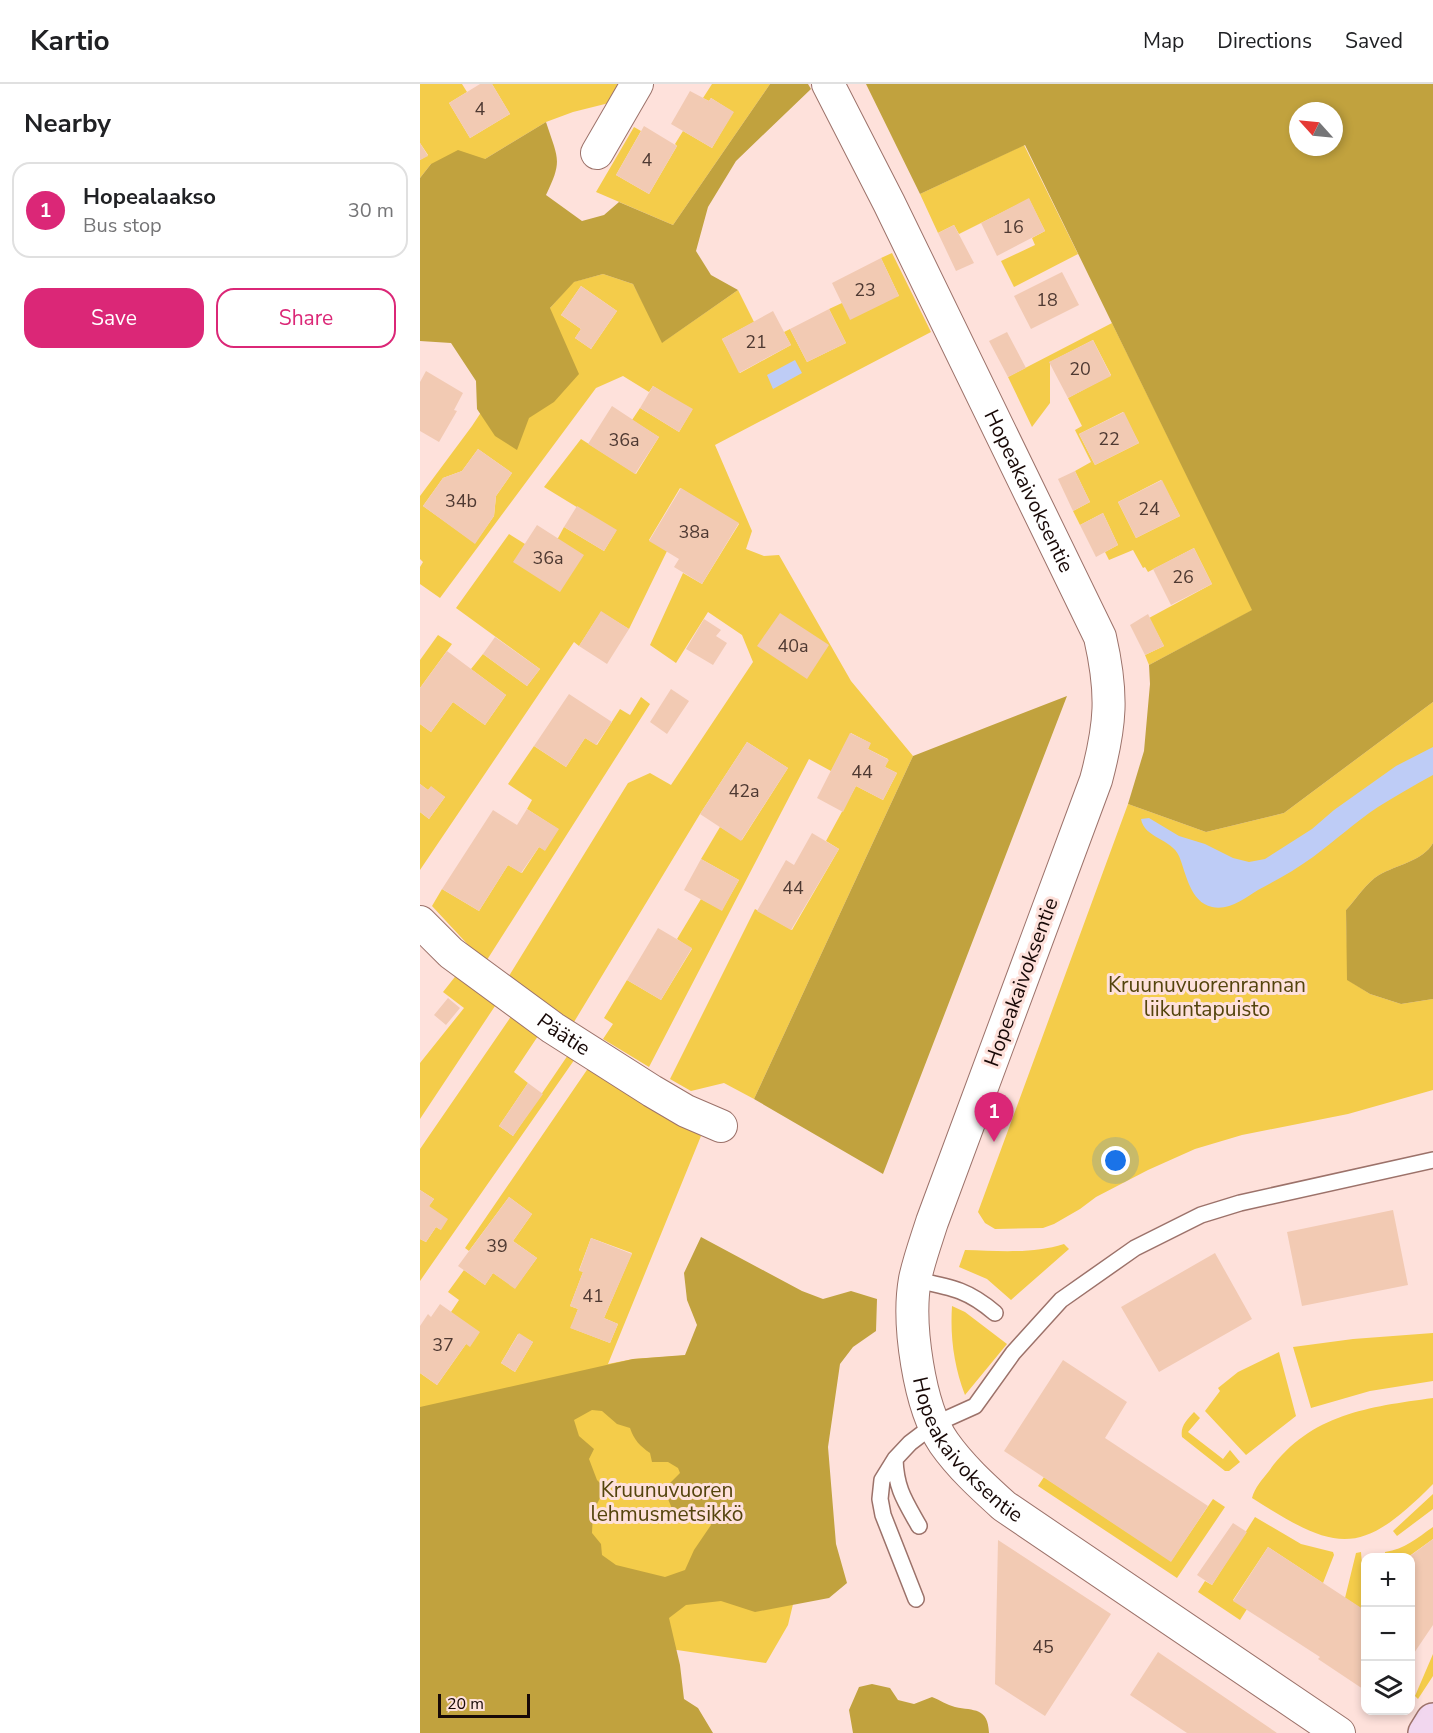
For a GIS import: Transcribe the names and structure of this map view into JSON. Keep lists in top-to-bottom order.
{
  "streets": {
    "street": ["Hopeakaivoksentie", "Päätie"]
  },
  "parks": ["Kruunuvuorenrannan liikuntapuisto", "Kruunuvuoren lehmusmetsikkö"],
  "house_numbers": [
    "4",
    "4",
    "16",
    "23",
    "18",
    "21",
    "20",
    "22",
    "36a",
    "34b",
    "24",
    "38a",
    "36a",
    "26",
    "40a",
    "44",
    "42a",
    "44",
    "39",
    "41",
    "37",
    "45"
  ],
  "scale_bar": "20 m",
  "north": "top left",
  "page": {
    "header": "Kartio",
    "nav": ["Map", "Directions", "Saved"],
    "heading": "Nearby",
    "list": [
      {
        "mark": "1",
        "name": "Hopealaakso",
        "note": "Bus stop",
        "value": "30 m"
      }
    ],
    "buttons": ["Save", "Share"],
    "pins": "1",
    "map_buttons": ["+", "−"],
    "scale": "20 m"
  }
}
